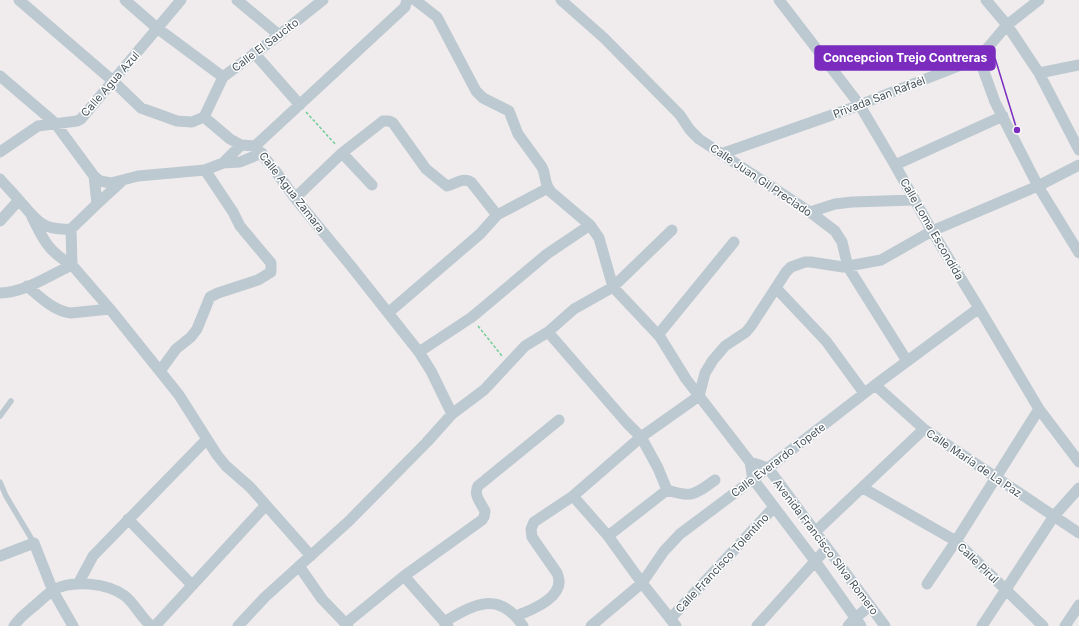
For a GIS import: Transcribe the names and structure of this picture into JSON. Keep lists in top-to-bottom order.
{
  "streets": {
    "street": [
      "Calle El Saucito",
      "Calle Agua Azul",
      "Privada San Rafaél",
      "Calle Juan Gil Preciado",
      "Calle Agua Zamara",
      "Calle Loma Escondida",
      "Calle Everardo Topete",
      "Calle María de La Paz",
      "Avenida Francisco Silva Romero",
      "Calle Francisco Tolentino",
      "Calle Pirul"
    ]
  },
  "crossings": [
    ["Calle El Saucito", "Calle Agua Zamara"],
    ["Privada San Rafaél", "Calle Juan Gil Preciado"],
    ["Privada San Rafaél", "Calle Loma Escondida"],
    ["Calle Juan Gil Preciado", "Calle Everardo Topete"],
    ["Calle Loma Escondida", "Calle Everardo Topete"],
    ["Calle Everardo Topete", "Calle María de La Paz"],
    ["Calle Everardo Topete", "Avenida Francisco Silva Romero"],
    ["Avenida Francisco Silva Romero", "Calle Francisco Tolentino"]
  ],
  "places": ["Concepcion Trejo Contreras"]
}
